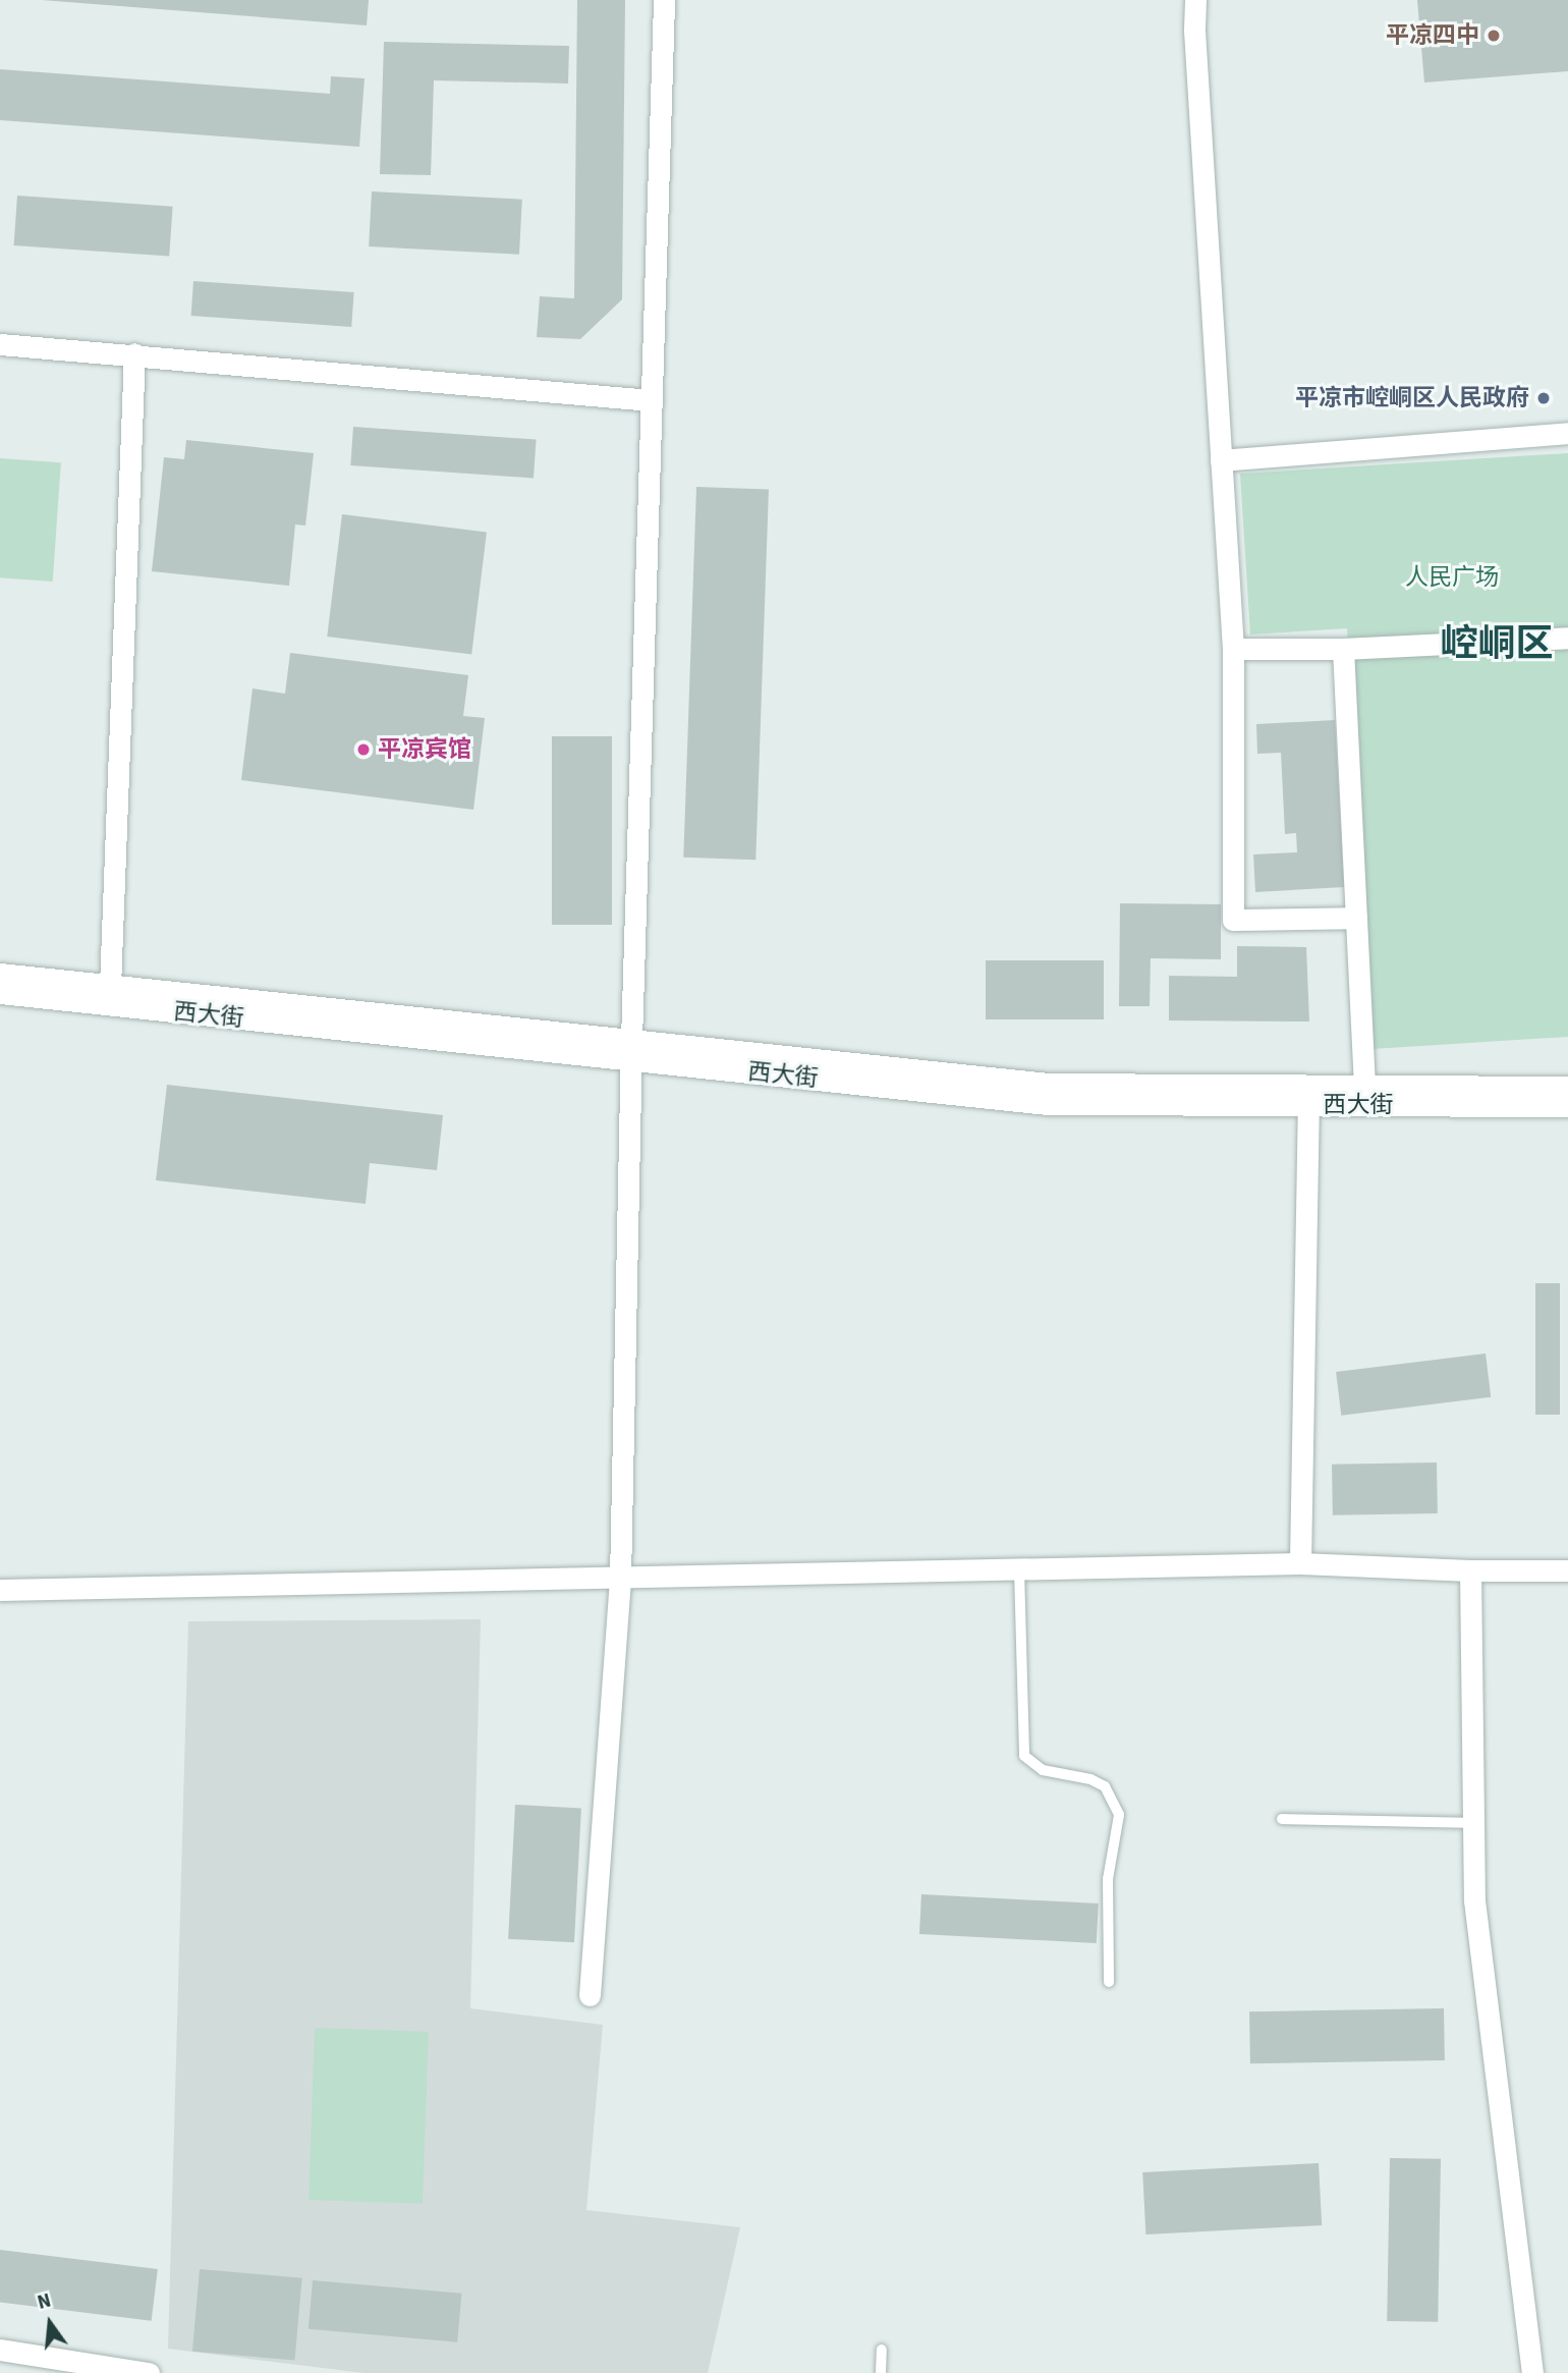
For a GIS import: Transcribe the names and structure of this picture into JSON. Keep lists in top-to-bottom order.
{
  "streets": {
    "street": ["西大街"]
  },
  "districts": ["崆峒区"],
  "parks": ["人民广场"],
  "places": ["平凉四中", "平凉市崆峒区人民政府", "平凉宾馆"],
  "north": "top"
}
